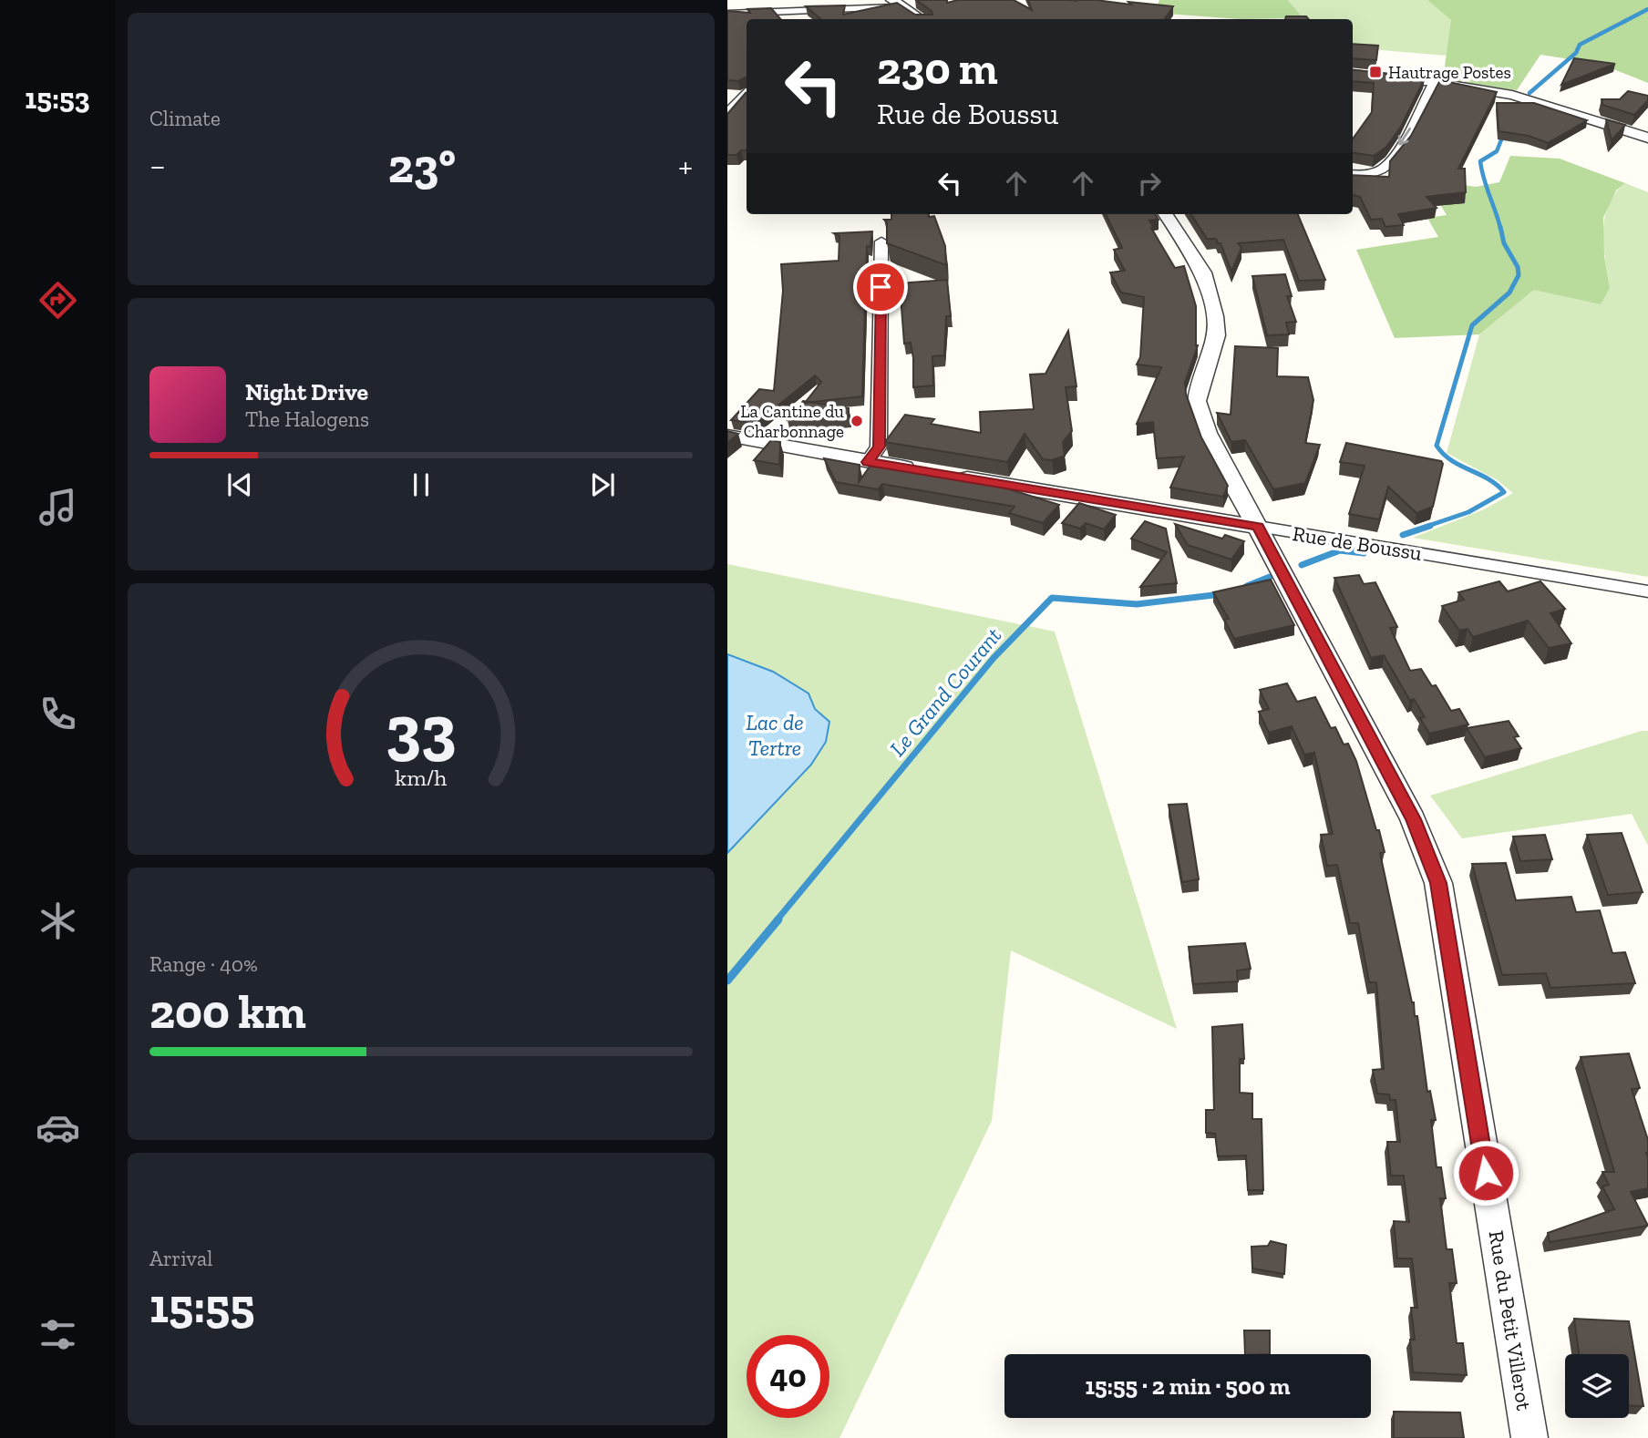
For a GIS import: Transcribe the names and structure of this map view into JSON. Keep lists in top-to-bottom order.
{
  "streets": {
    "street": ["Rue de Boussu", "Rue du Petit Villerot"]
  },
  "crossings": [
    ["Rue de Boussu", "Rue du Petit Villerot"]
  ],
  "water": ["Le Grand Courant", "Lac de Tertre"],
  "places": {
    "transit": ["Hautrage Postes"],
    "other": ["La Cantine du Charbonnage"]
  },
  "page": {
    "tabs": "15:53",
    "tile": [
      "Climate",
      ["Range · 40%", "200 km"],
      ["Arrival", "15:55"]
    ],
    "turn": ["230 m", "Rue de Boussu"],
    "heat": ["−", "23°", "+"],
    "song": ["Night Drive", "The Halogens"],
    "limit": "40",
    "trip": "15:55 · 2 min · 500 m",
    "gauge": ["33", "km/h"]
  }
}
